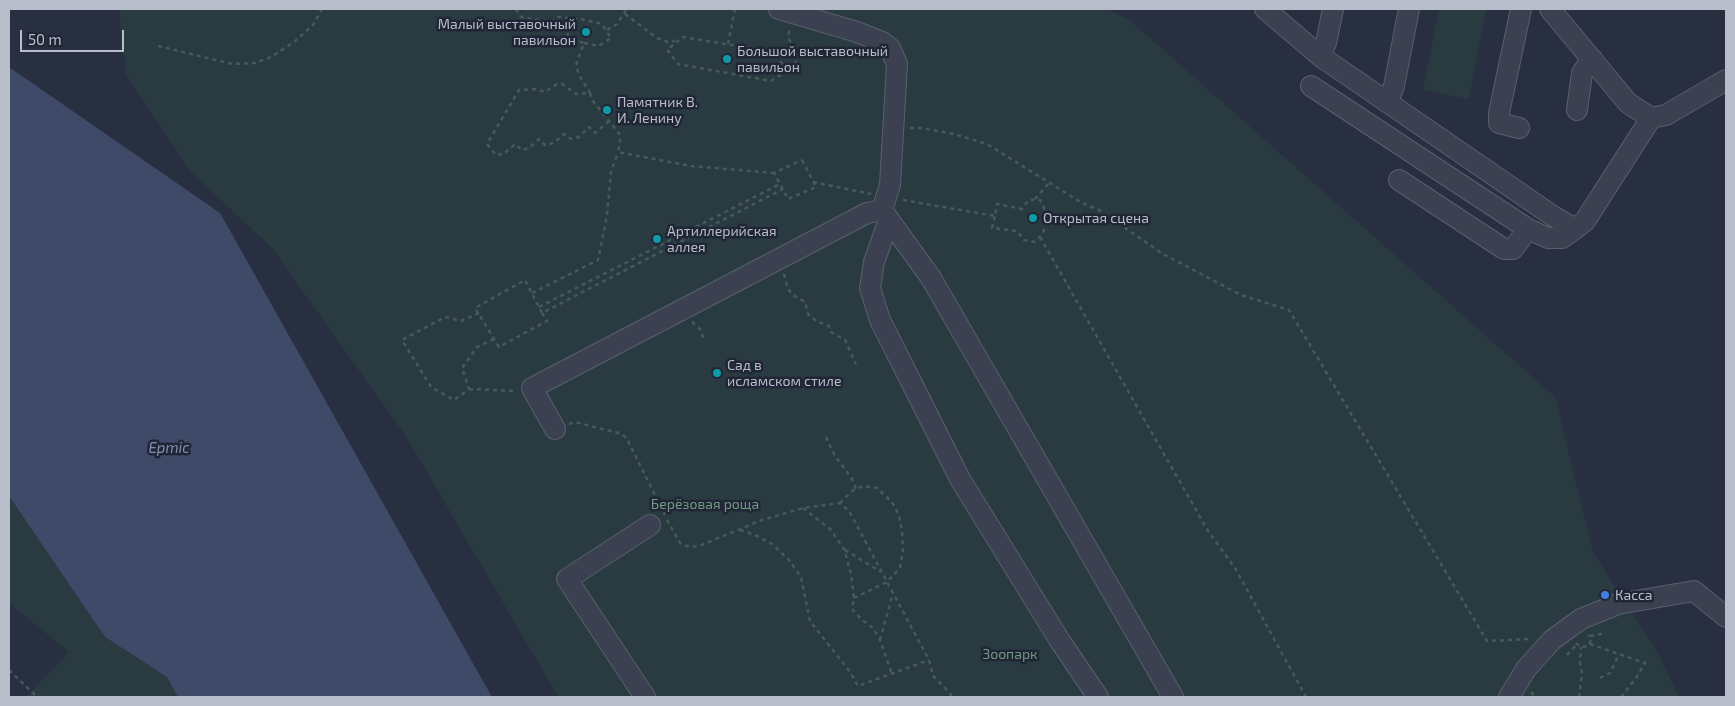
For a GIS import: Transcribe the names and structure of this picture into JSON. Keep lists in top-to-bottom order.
{
  "water": ["Ертіс"],
  "parks": ["Берёзовая роща", "Зоопарк"],
  "places": [
    "Малый выставочный павильон",
    "Большой выставочный павильон",
    "Памятник В. И. Ленину",
    "Открытая сцена",
    "Артиллерийская аллея",
    "Сад в исламском стиле",
    "Касса"
  ],
  "scale_bar": "50 m"
}
